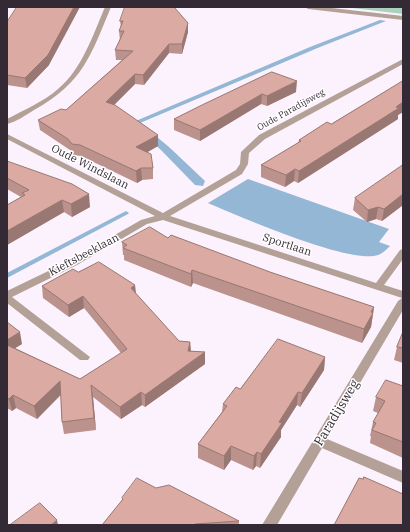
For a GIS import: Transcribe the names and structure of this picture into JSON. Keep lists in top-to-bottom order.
{
  "streets": {
    "street": [
      "Oude Paradijsweg",
      "Oude Windslaan",
      "Sportlaan",
      "Kieftsbeeklaan",
      "Paradijsweg"
    ]
  },
  "crossings": [
    ["Oude Paradijsweg", "Oude Windslaan"],
    ["Oude Paradijsweg", "Sportlaan"],
    ["Oude Paradijsweg", "Kieftsbeeklaan"],
    ["Oude Windslaan", "Sportlaan"],
    ["Oude Windslaan", "Kieftsbeeklaan"],
    ["Sportlaan", "Kieftsbeeklaan"]
  ]
}
